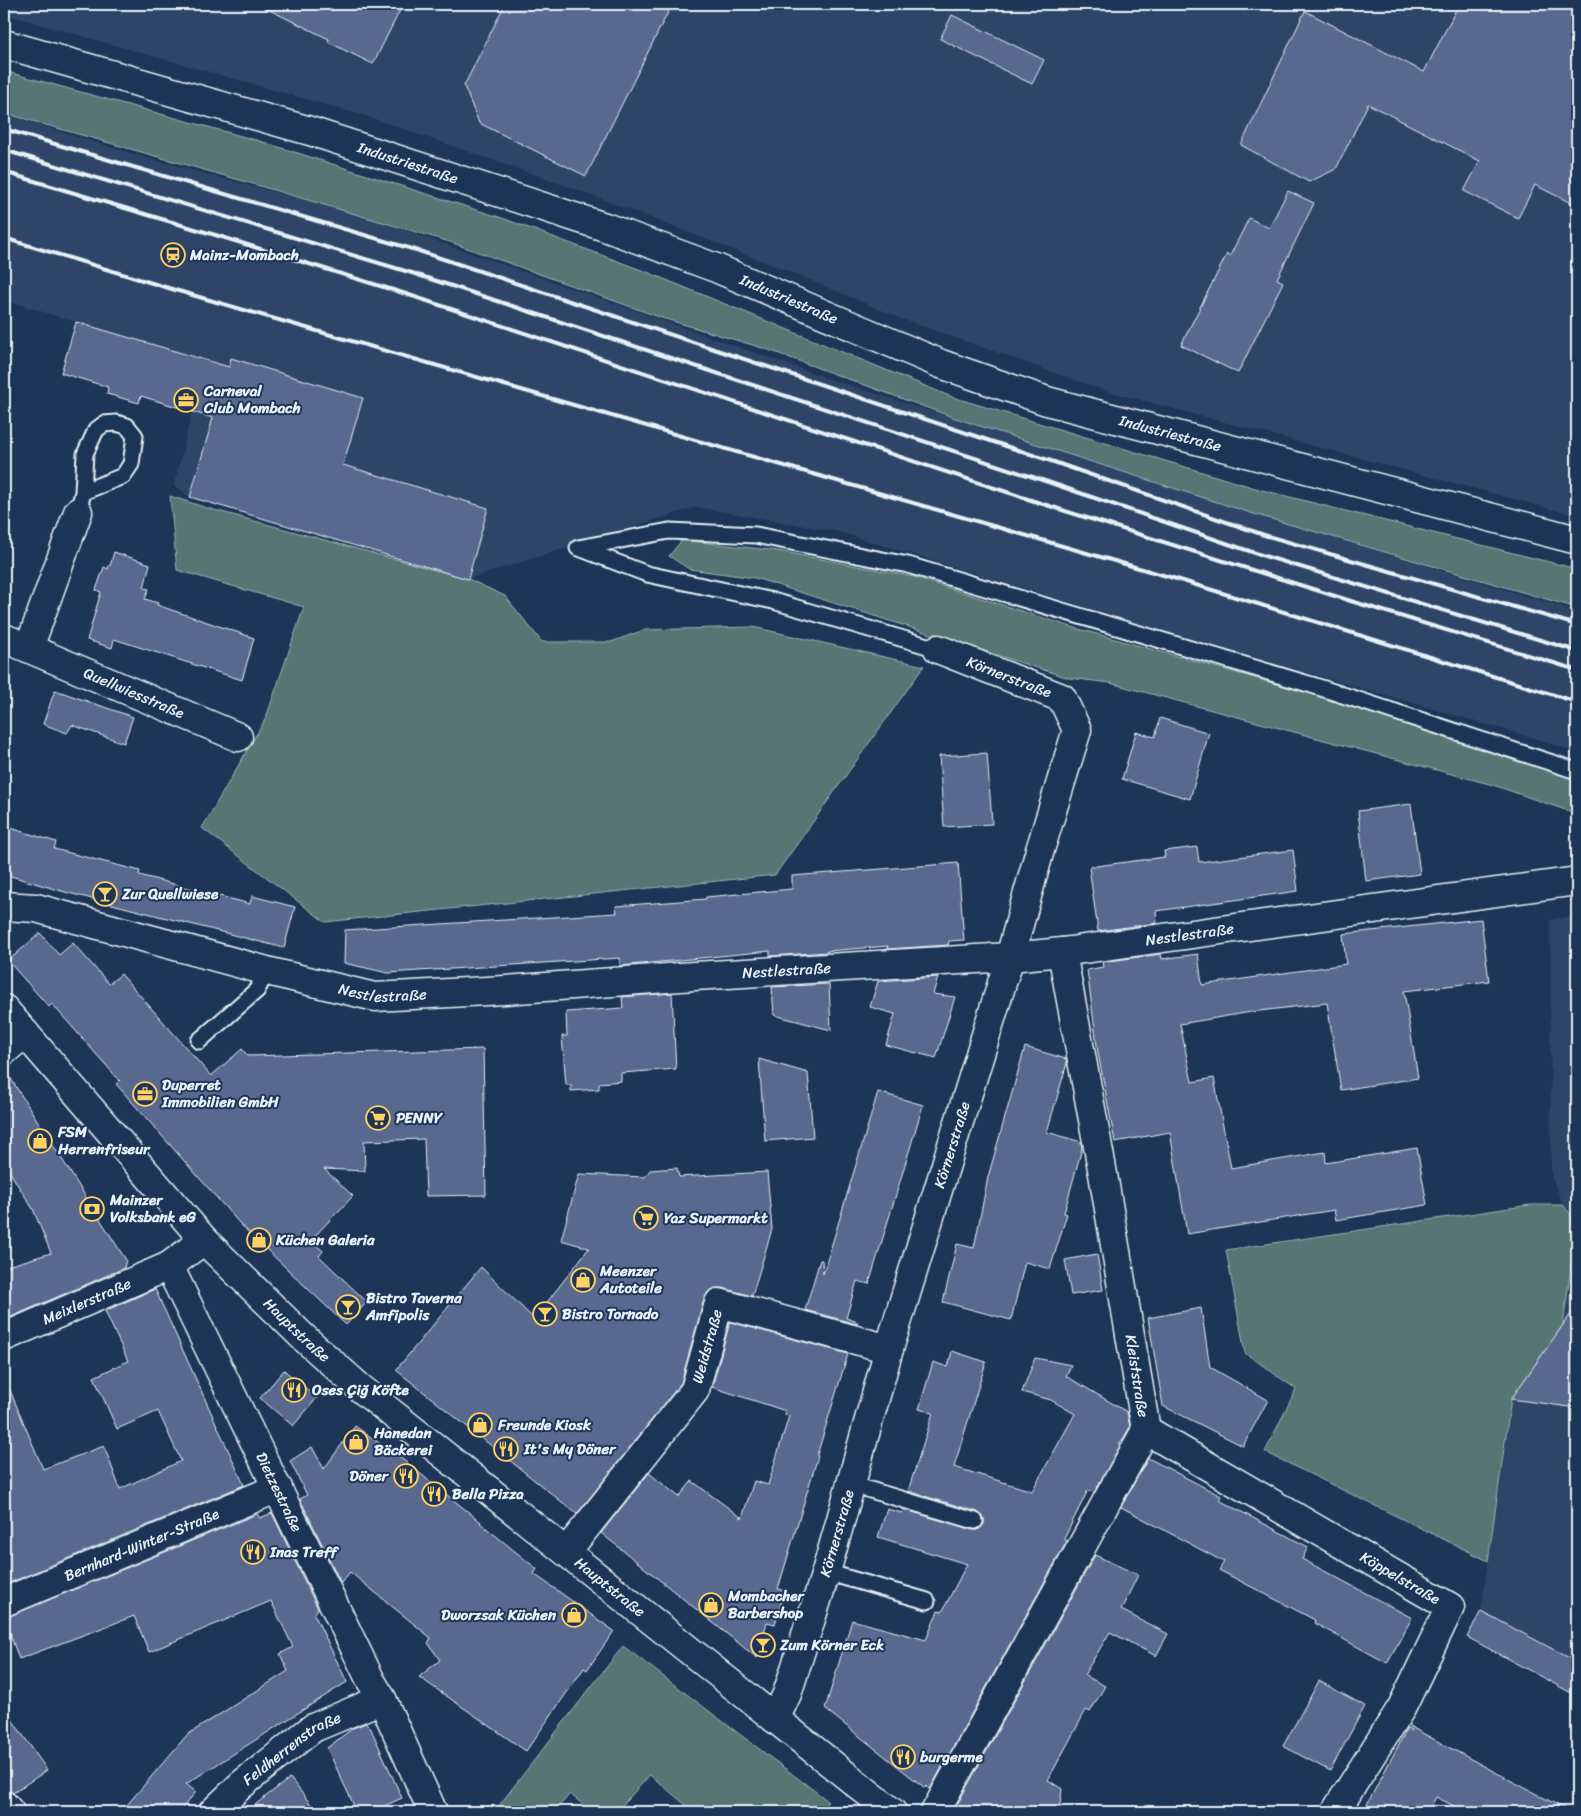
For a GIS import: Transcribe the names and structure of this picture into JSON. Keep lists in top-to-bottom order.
{
  "streets": {
    "street": [
      "Industriestraße",
      "Körnerstraße",
      "Quellwiesstraße",
      "Nestlestraße",
      "Meixlerstraße",
      "Hauptstraße",
      "Weidstraße",
      "Kleiststraße",
      "Dietzestraße",
      "Bernhard-Winter-Straße",
      "Köppelstraße",
      "Feldherrenstraße"
    ]
  },
  "crossings": [
    ["Körnerstraße", "Nestlestraße"],
    ["Körnerstraße", "Hauptstraße"],
    ["Körnerstraße", "Weidstraße"],
    ["Nestlestraße", "Kleiststraße"],
    ["Meixlerstraße", "Dietzestraße"],
    ["Hauptstraße", "Weidstraße"],
    ["Kleiststraße", "Köppelstraße"],
    ["Dietzestraße", "Bernhard-Winter-Straße"],
    ["Dietzestraße", "Feldherrenstraße"]
  ],
  "places": {
    "station": ["Mainz-Mombach"],
    "office": ["Carneval Club Mombach", "Duperret Immobilien GmbH"],
    "bar": [
      "Zur Quellwiese",
      "Bistro Taverna Amfipolis",
      "Bistro Tornado",
      "Zum Körner Eck"
    ],
    "supermarket": ["PENNY", "Yaz Supermarkt"],
    "shop": [
      "FSM Herrenfriseur",
      "Küchen Galeria",
      "Meenzer Autoteile",
      "Freunde Kiosk",
      "Hanedan Bäckerei",
      "Mombacher Barbershop",
      "Dworzsak Küchen"
    ],
    "bank": ["Mainzer Volksbank eG"],
    "restaurant": [
      "Oses Çiğ Köfte",
      "It's My Döner",
      "Döner",
      "Bella Pizza",
      "Inas Treff",
      "burgerme"
    ]
  }
}
